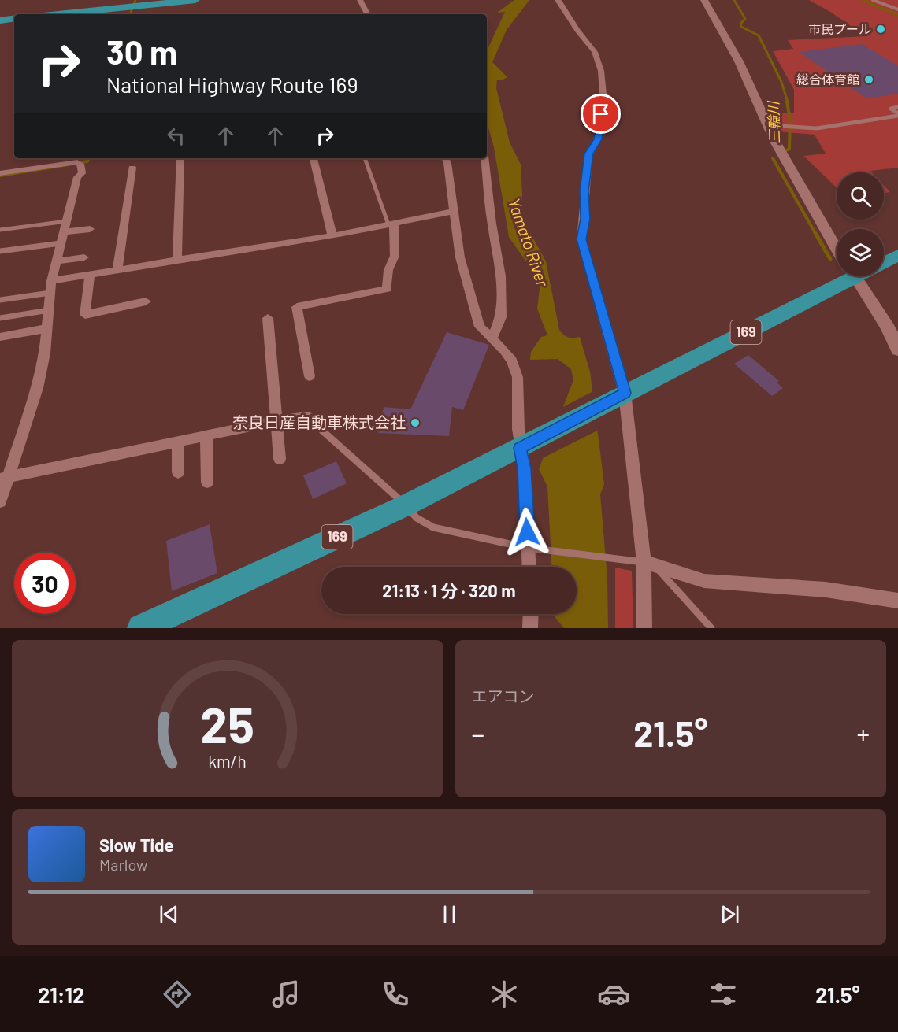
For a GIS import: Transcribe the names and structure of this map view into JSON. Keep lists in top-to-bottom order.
{
  "streets": {
    "highway": ["169"]
  },
  "water": ["三輪川", "Yamato River"],
  "places": ["市民プール", "総合体育館", "奈良日産自動車株式会社"],
  "page": {
    "turn": ["30 m", "National Highway Route 169"],
    "limit": "30",
    "trip": "21:13 · 1 分 · 320 m",
    "tile": "エアコン",
    "heat": ["−", "21.5°", "+"],
    "song": ["Slow Tide", "Marlow"],
    "tabs": ["21:12", "21.5°"],
    "gauge": ["25", "km/h"]
  }
}
